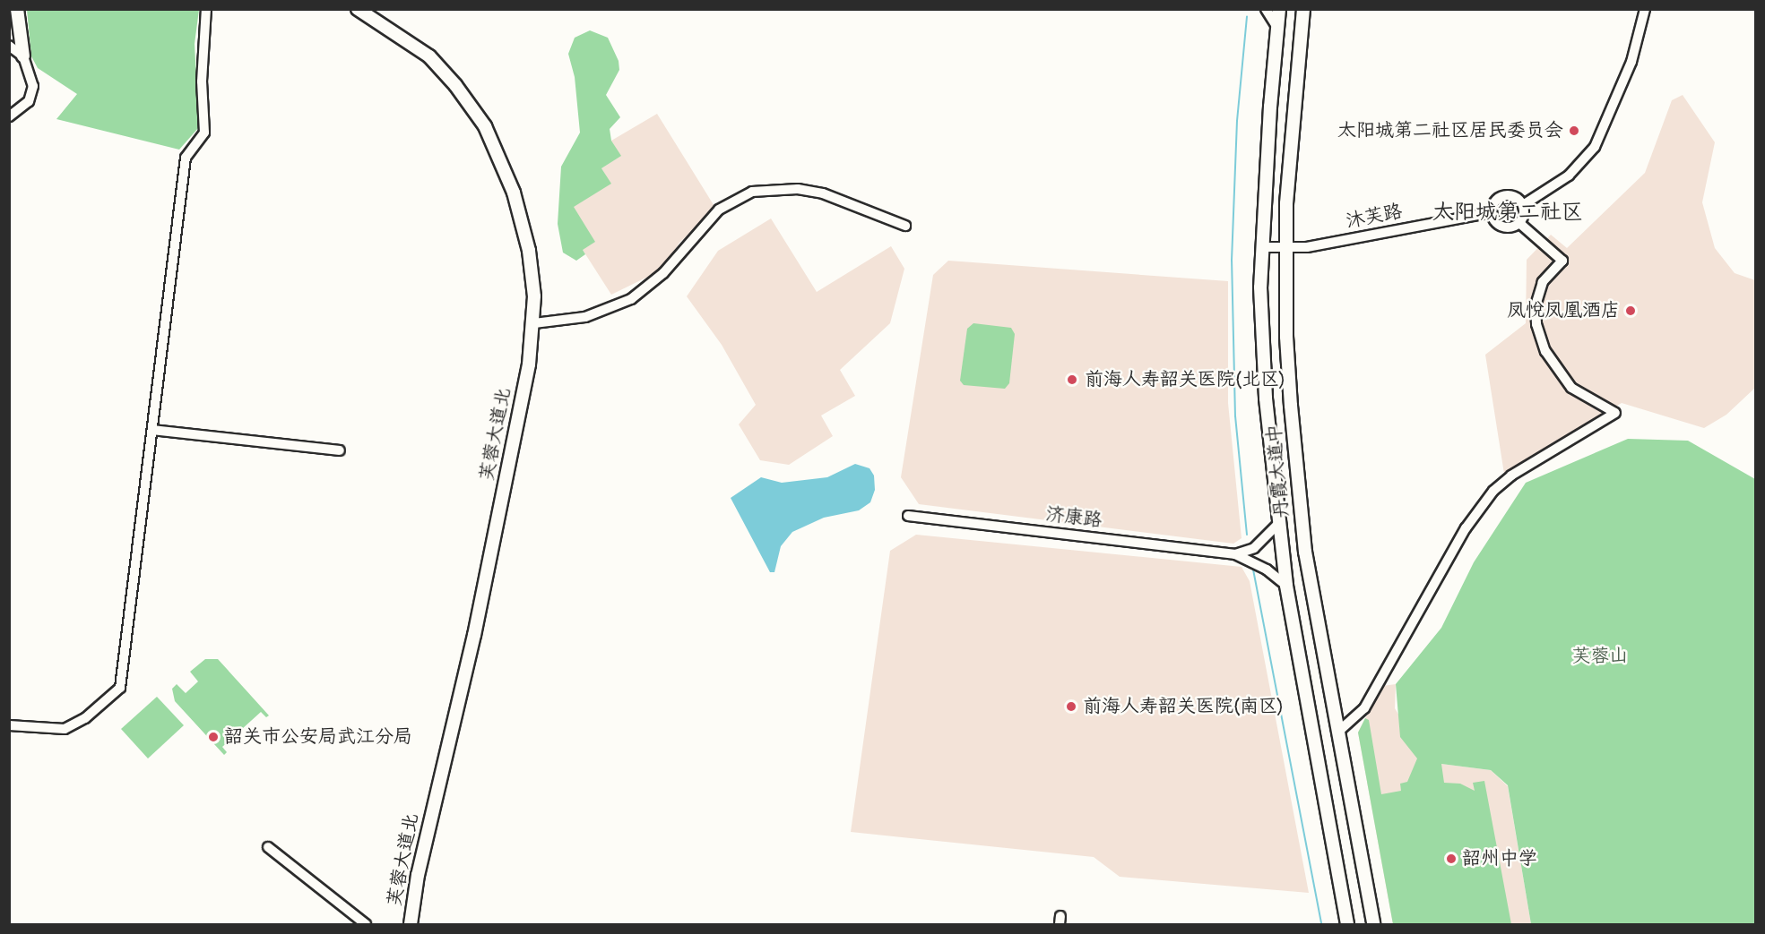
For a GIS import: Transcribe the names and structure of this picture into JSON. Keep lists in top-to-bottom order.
{
  "streets": {
    "main road": ["芙蓉大道北", "丹霞大道中"],
    "street": ["沐芙路", "济康路"]
  },
  "crossings": [
    ["沐芙路", "丹霞大道中"],
    ["丹霞大道中", "济康路"]
  ],
  "districts": ["太阳城第二社区"],
  "parks": ["芙蓉山"],
  "places": [
    "太阳城第二社区居民委员会",
    "凤悦凤凰酒店",
    "前海人寿韶关医院(北区)",
    "前海人寿韶关医院(南区)",
    "韶关市公安局武江分局",
    "韶州中学"
  ]
}
